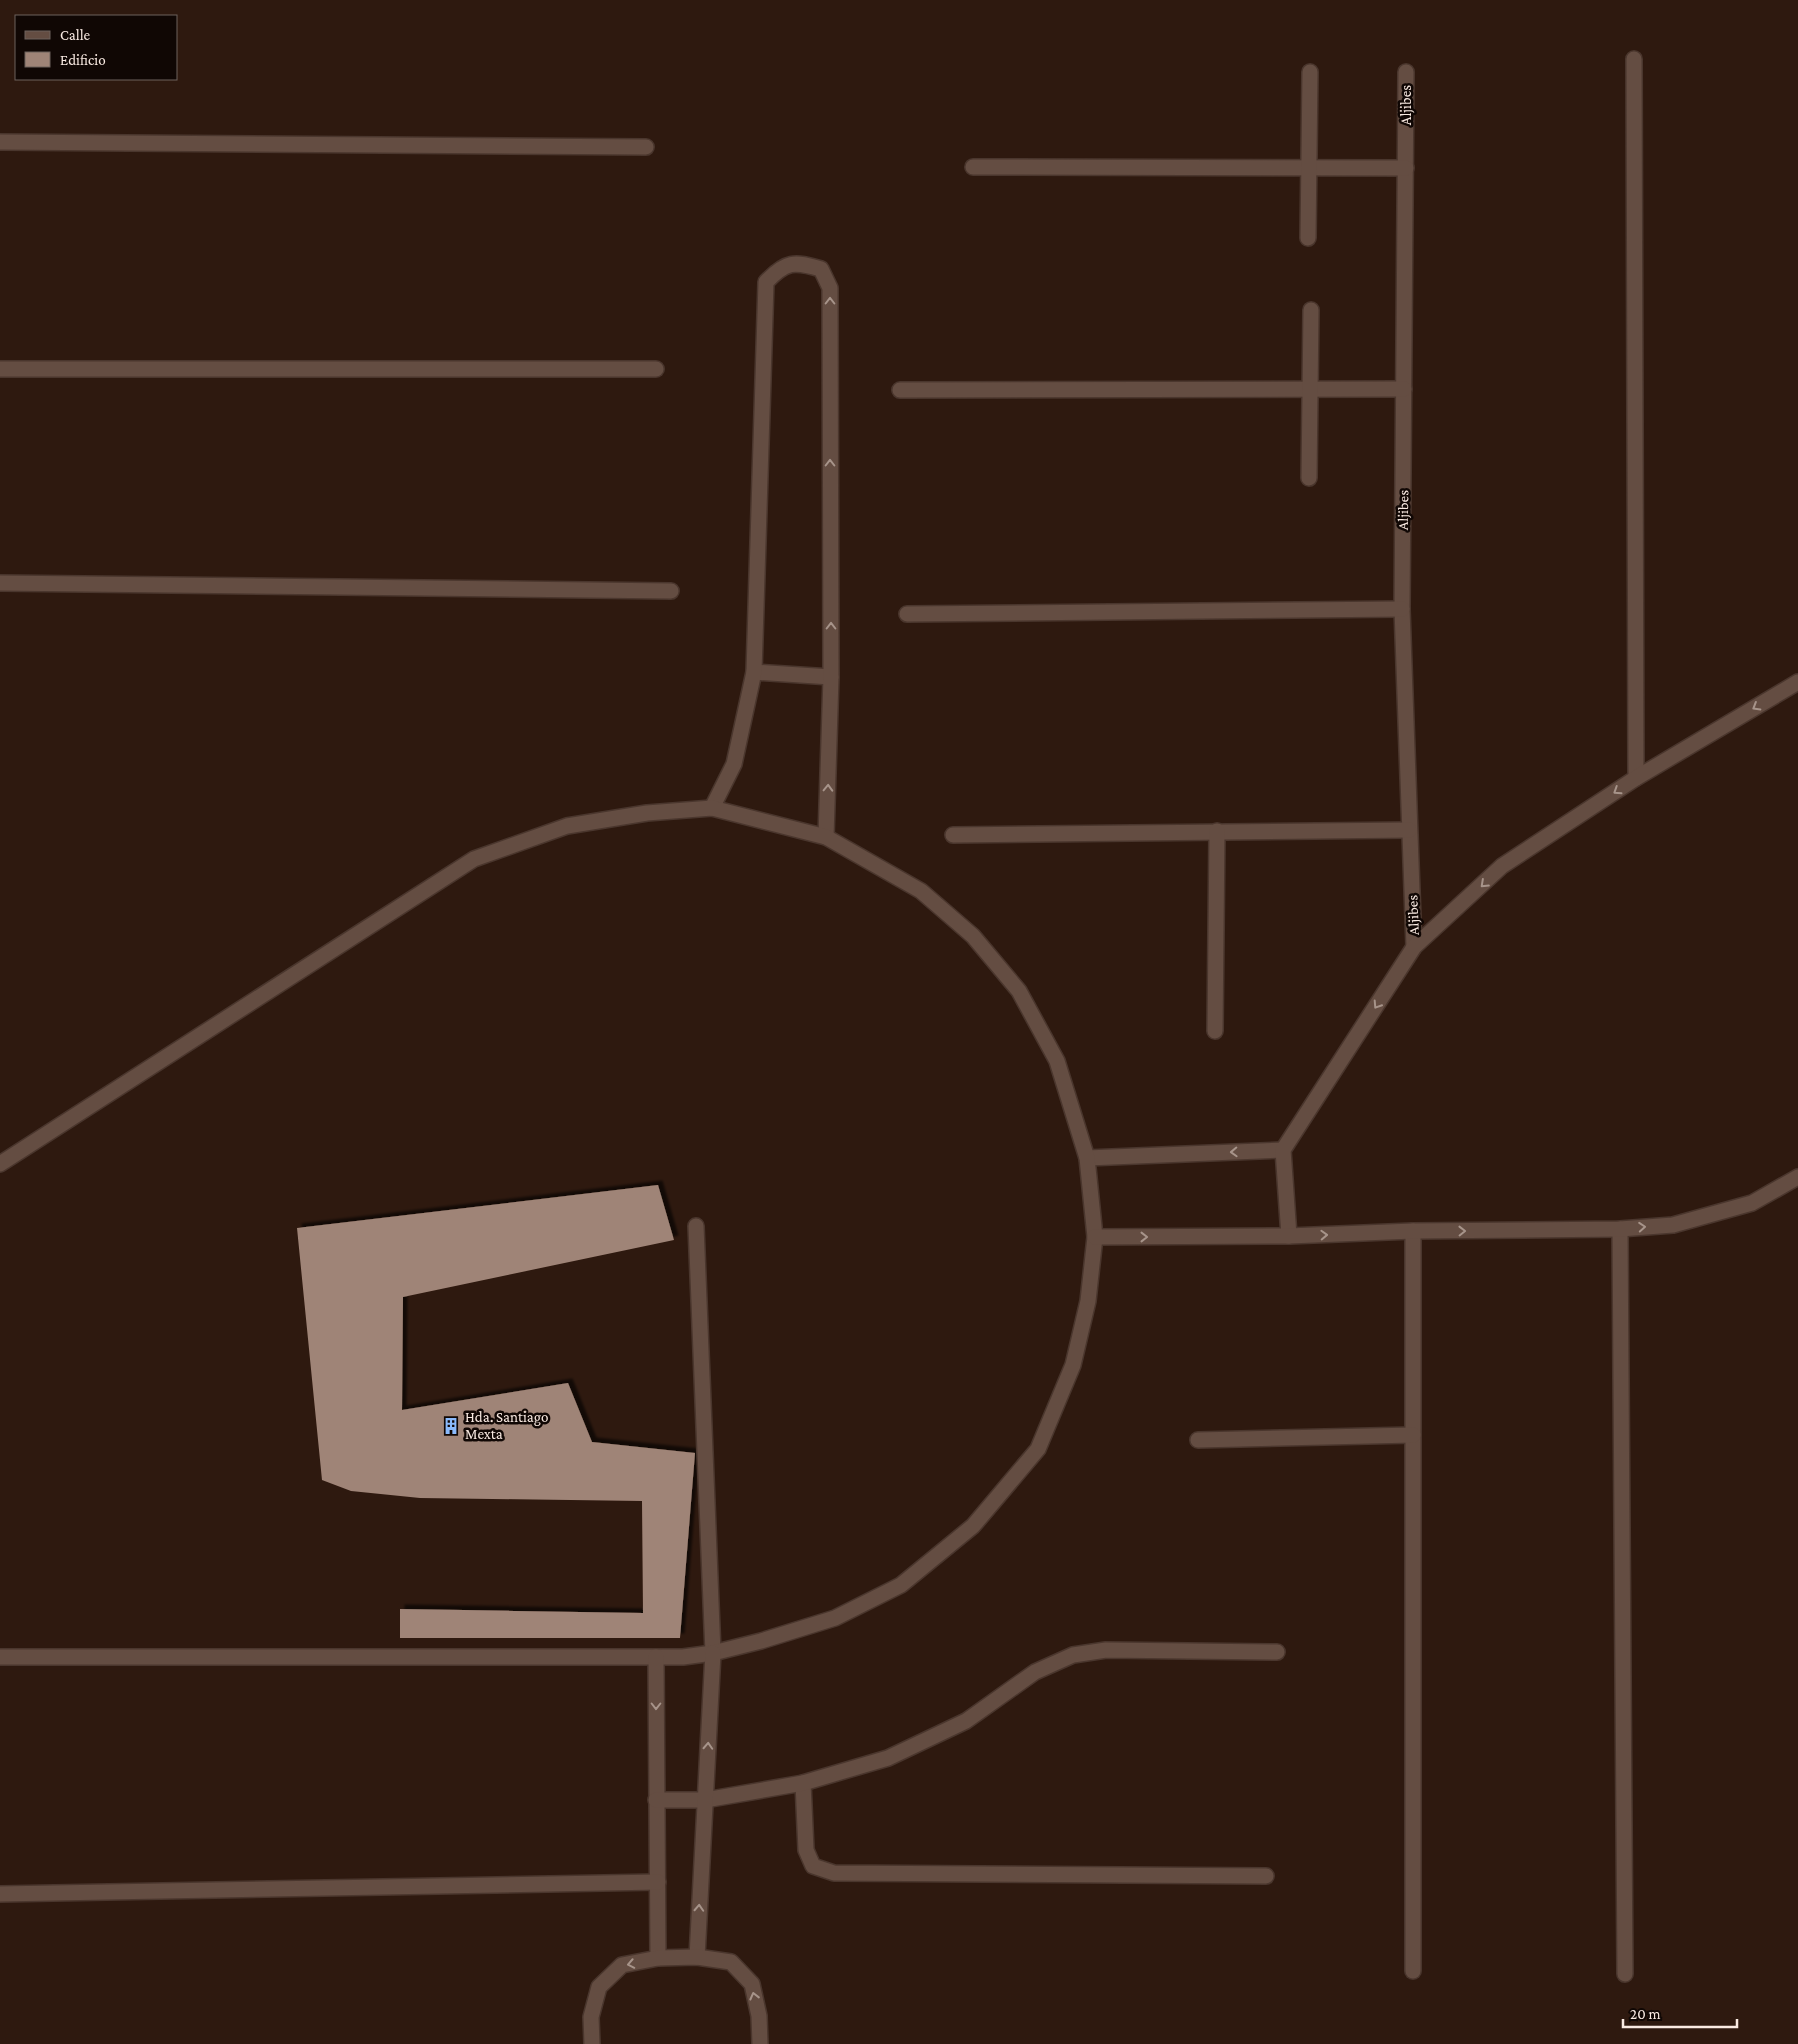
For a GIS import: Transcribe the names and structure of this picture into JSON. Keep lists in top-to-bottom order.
{
  "streets": {
    "street": ["Aljibes"]
  },
  "places": {
    "building": ["Hda. Santiago Mexta"]
  },
  "legend": ["Calle", "Edificio"],
  "scale_bar": "20 m"
}
